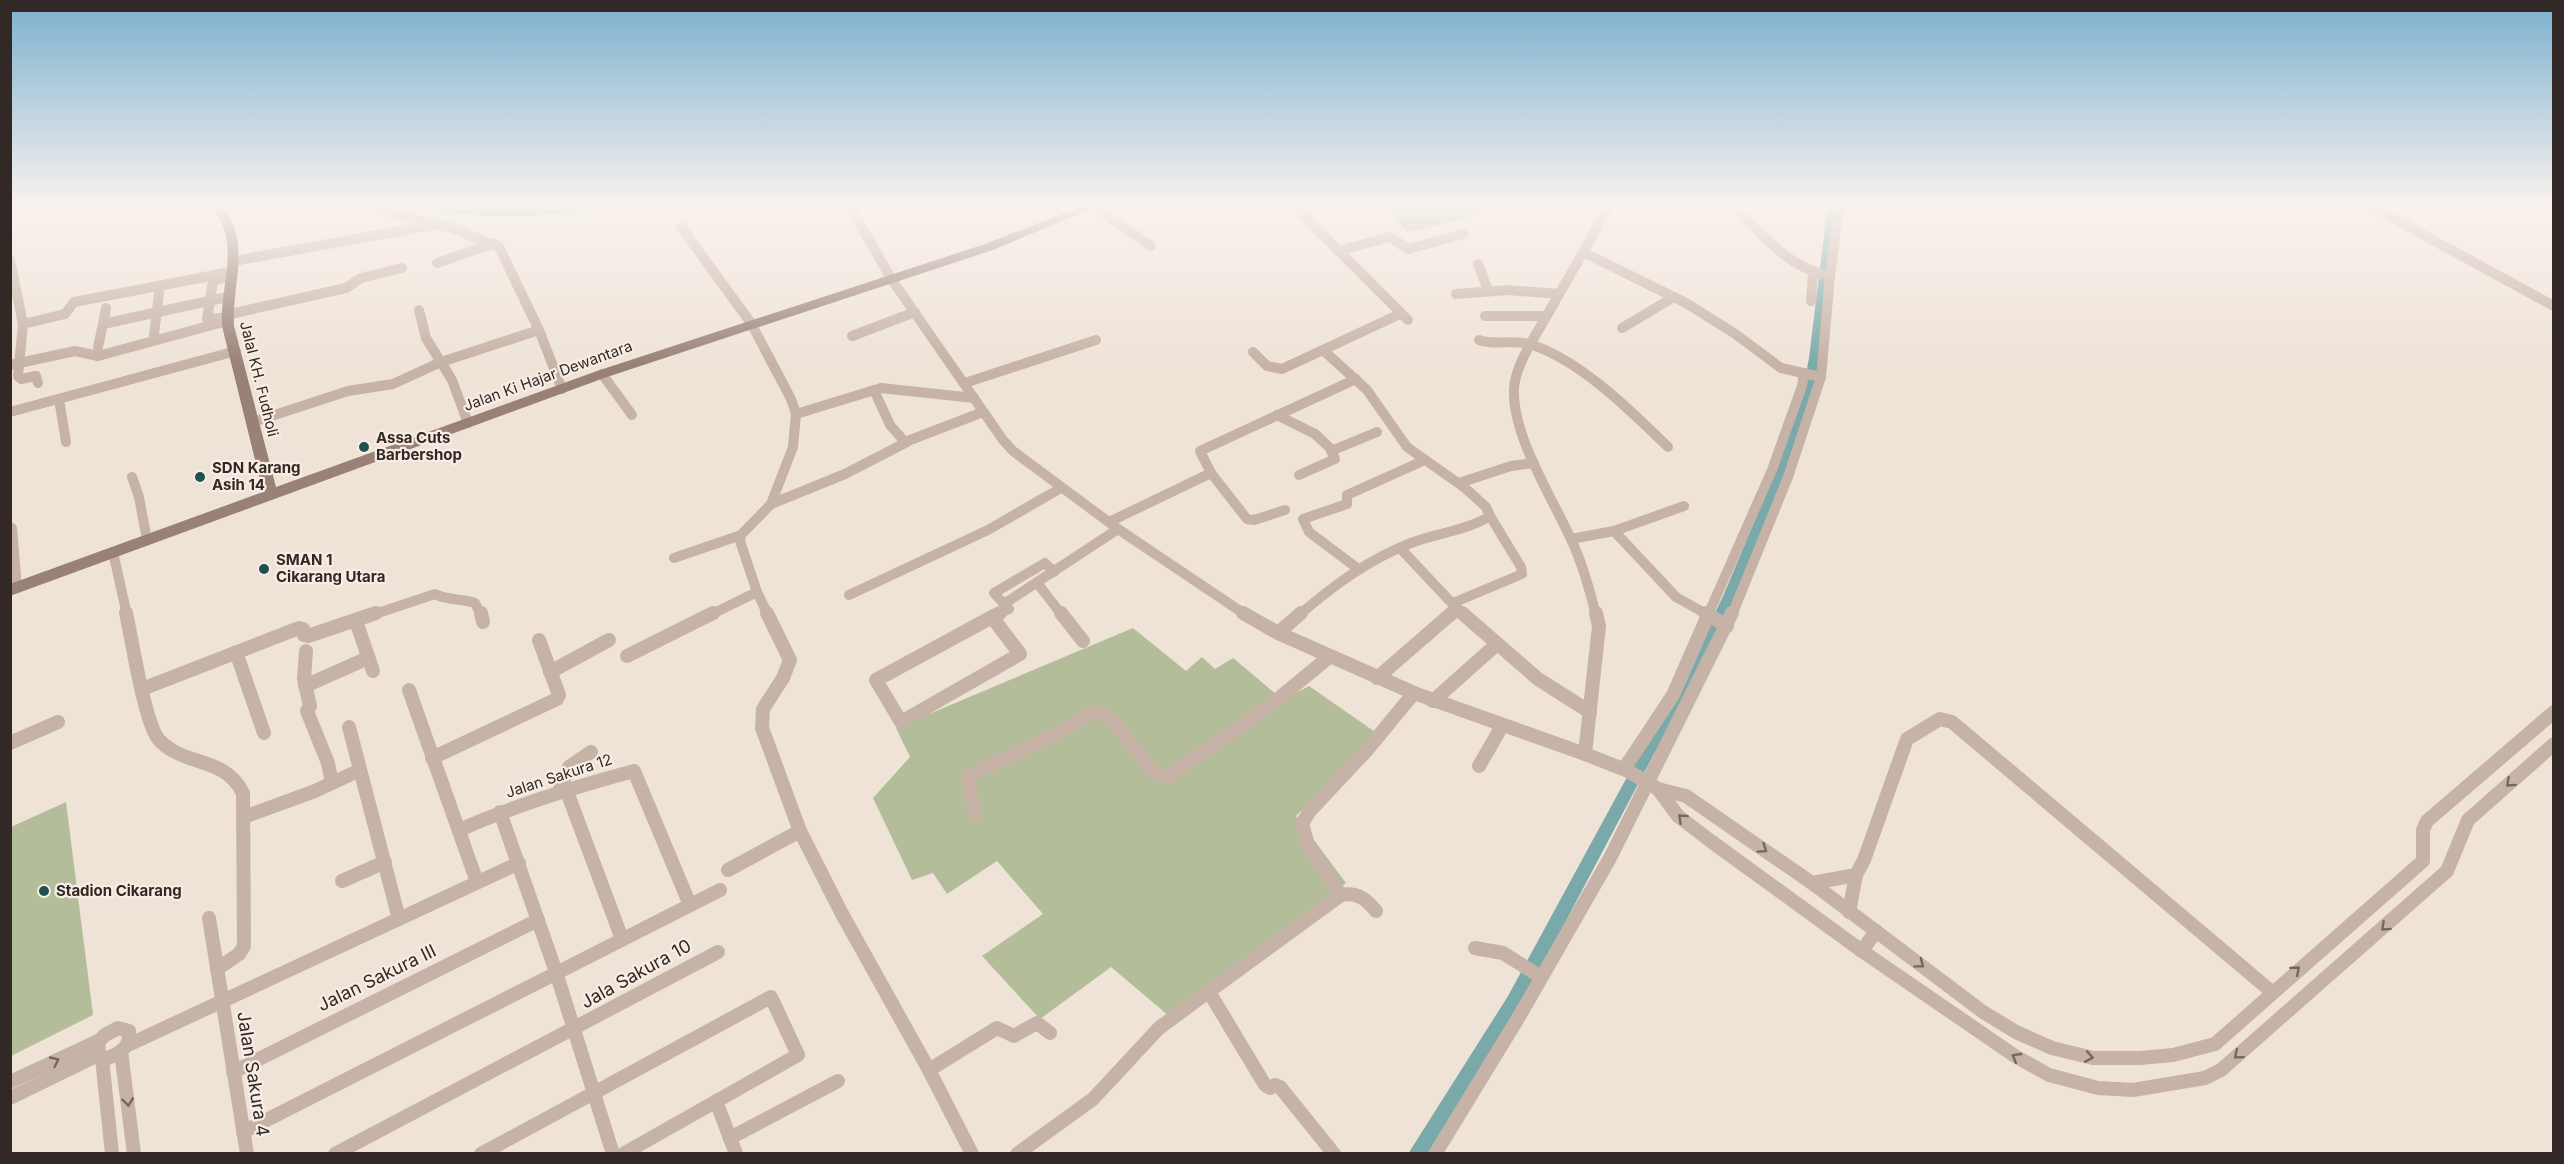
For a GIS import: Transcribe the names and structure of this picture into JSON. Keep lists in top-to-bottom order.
{
  "streets": {
    "main road": ["Jalan Ki Hajar Dewantara", "Jalal KH. Fudholi"],
    "street": [
      "Jalan Sakura 12",
      "Jala Sakura 10",
      "Jalan Sakura III",
      "Jalan Sakura 4"
    ]
  },
  "crossings": [
    ["Jalan Ki Hajar Dewantara", "Jalal KH. Fudholi"],
    ["Jalan Sakura III", "Jalan Sakura 4"]
  ],
  "places": [
    "Assa Cuts Barbershop",
    "SDN Karang Asih 14",
    "SMAN 1 Cikarang Utara",
    "Stadion Cikarang"
  ]
}
